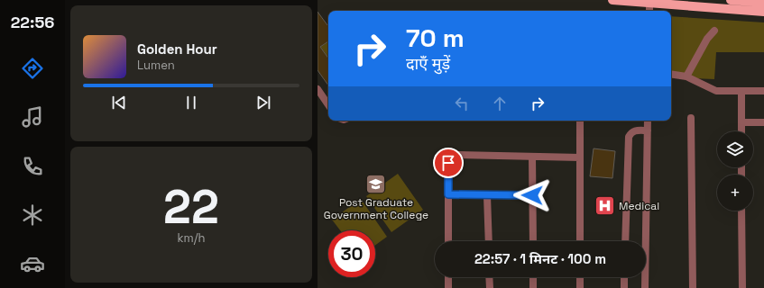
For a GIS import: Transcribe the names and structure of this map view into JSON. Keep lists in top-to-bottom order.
{
  "places": {
    "school or university": ["Post Graduate Government College"],
    "hospital": ["Medical"]
  },
  "page": {
    "tabs": "22:56",
    "turn": ["70 m", "दाएँ मुड़ें"],
    "song": ["Golden Hour", "Lumen"],
    "map_buttons": "+",
    "tile": ["22", "km/h"],
    "limit": "30",
    "trip": "22:57 · 1 मिनट · 100 m"
  }
}
